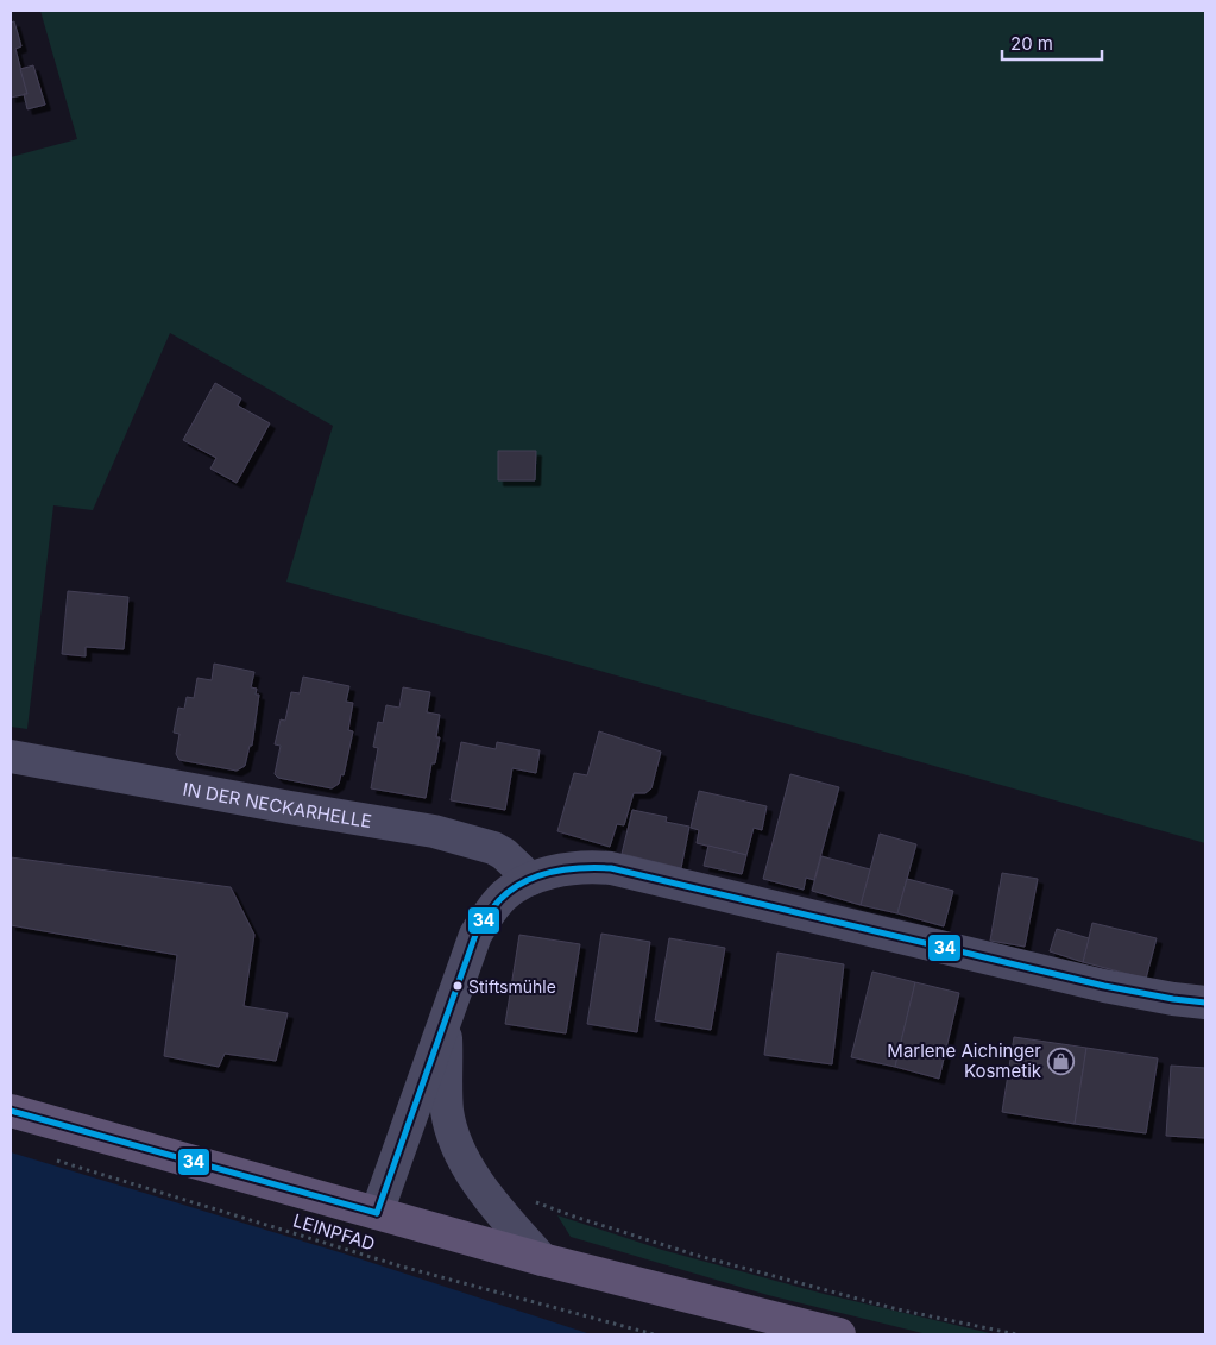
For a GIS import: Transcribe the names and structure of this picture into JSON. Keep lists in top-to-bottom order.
{
  "streets": {
    "street": ["IN DER NECKARHELLE"],
    "path": ["LEINPFAD"]
  },
  "places": {
    "other": ["Stiftsmühle"],
    "shop": ["Marlene Aichinger Kosmetik"]
  },
  "lines": ["transit line 34"],
  "scale_bar": "20 m"
}
